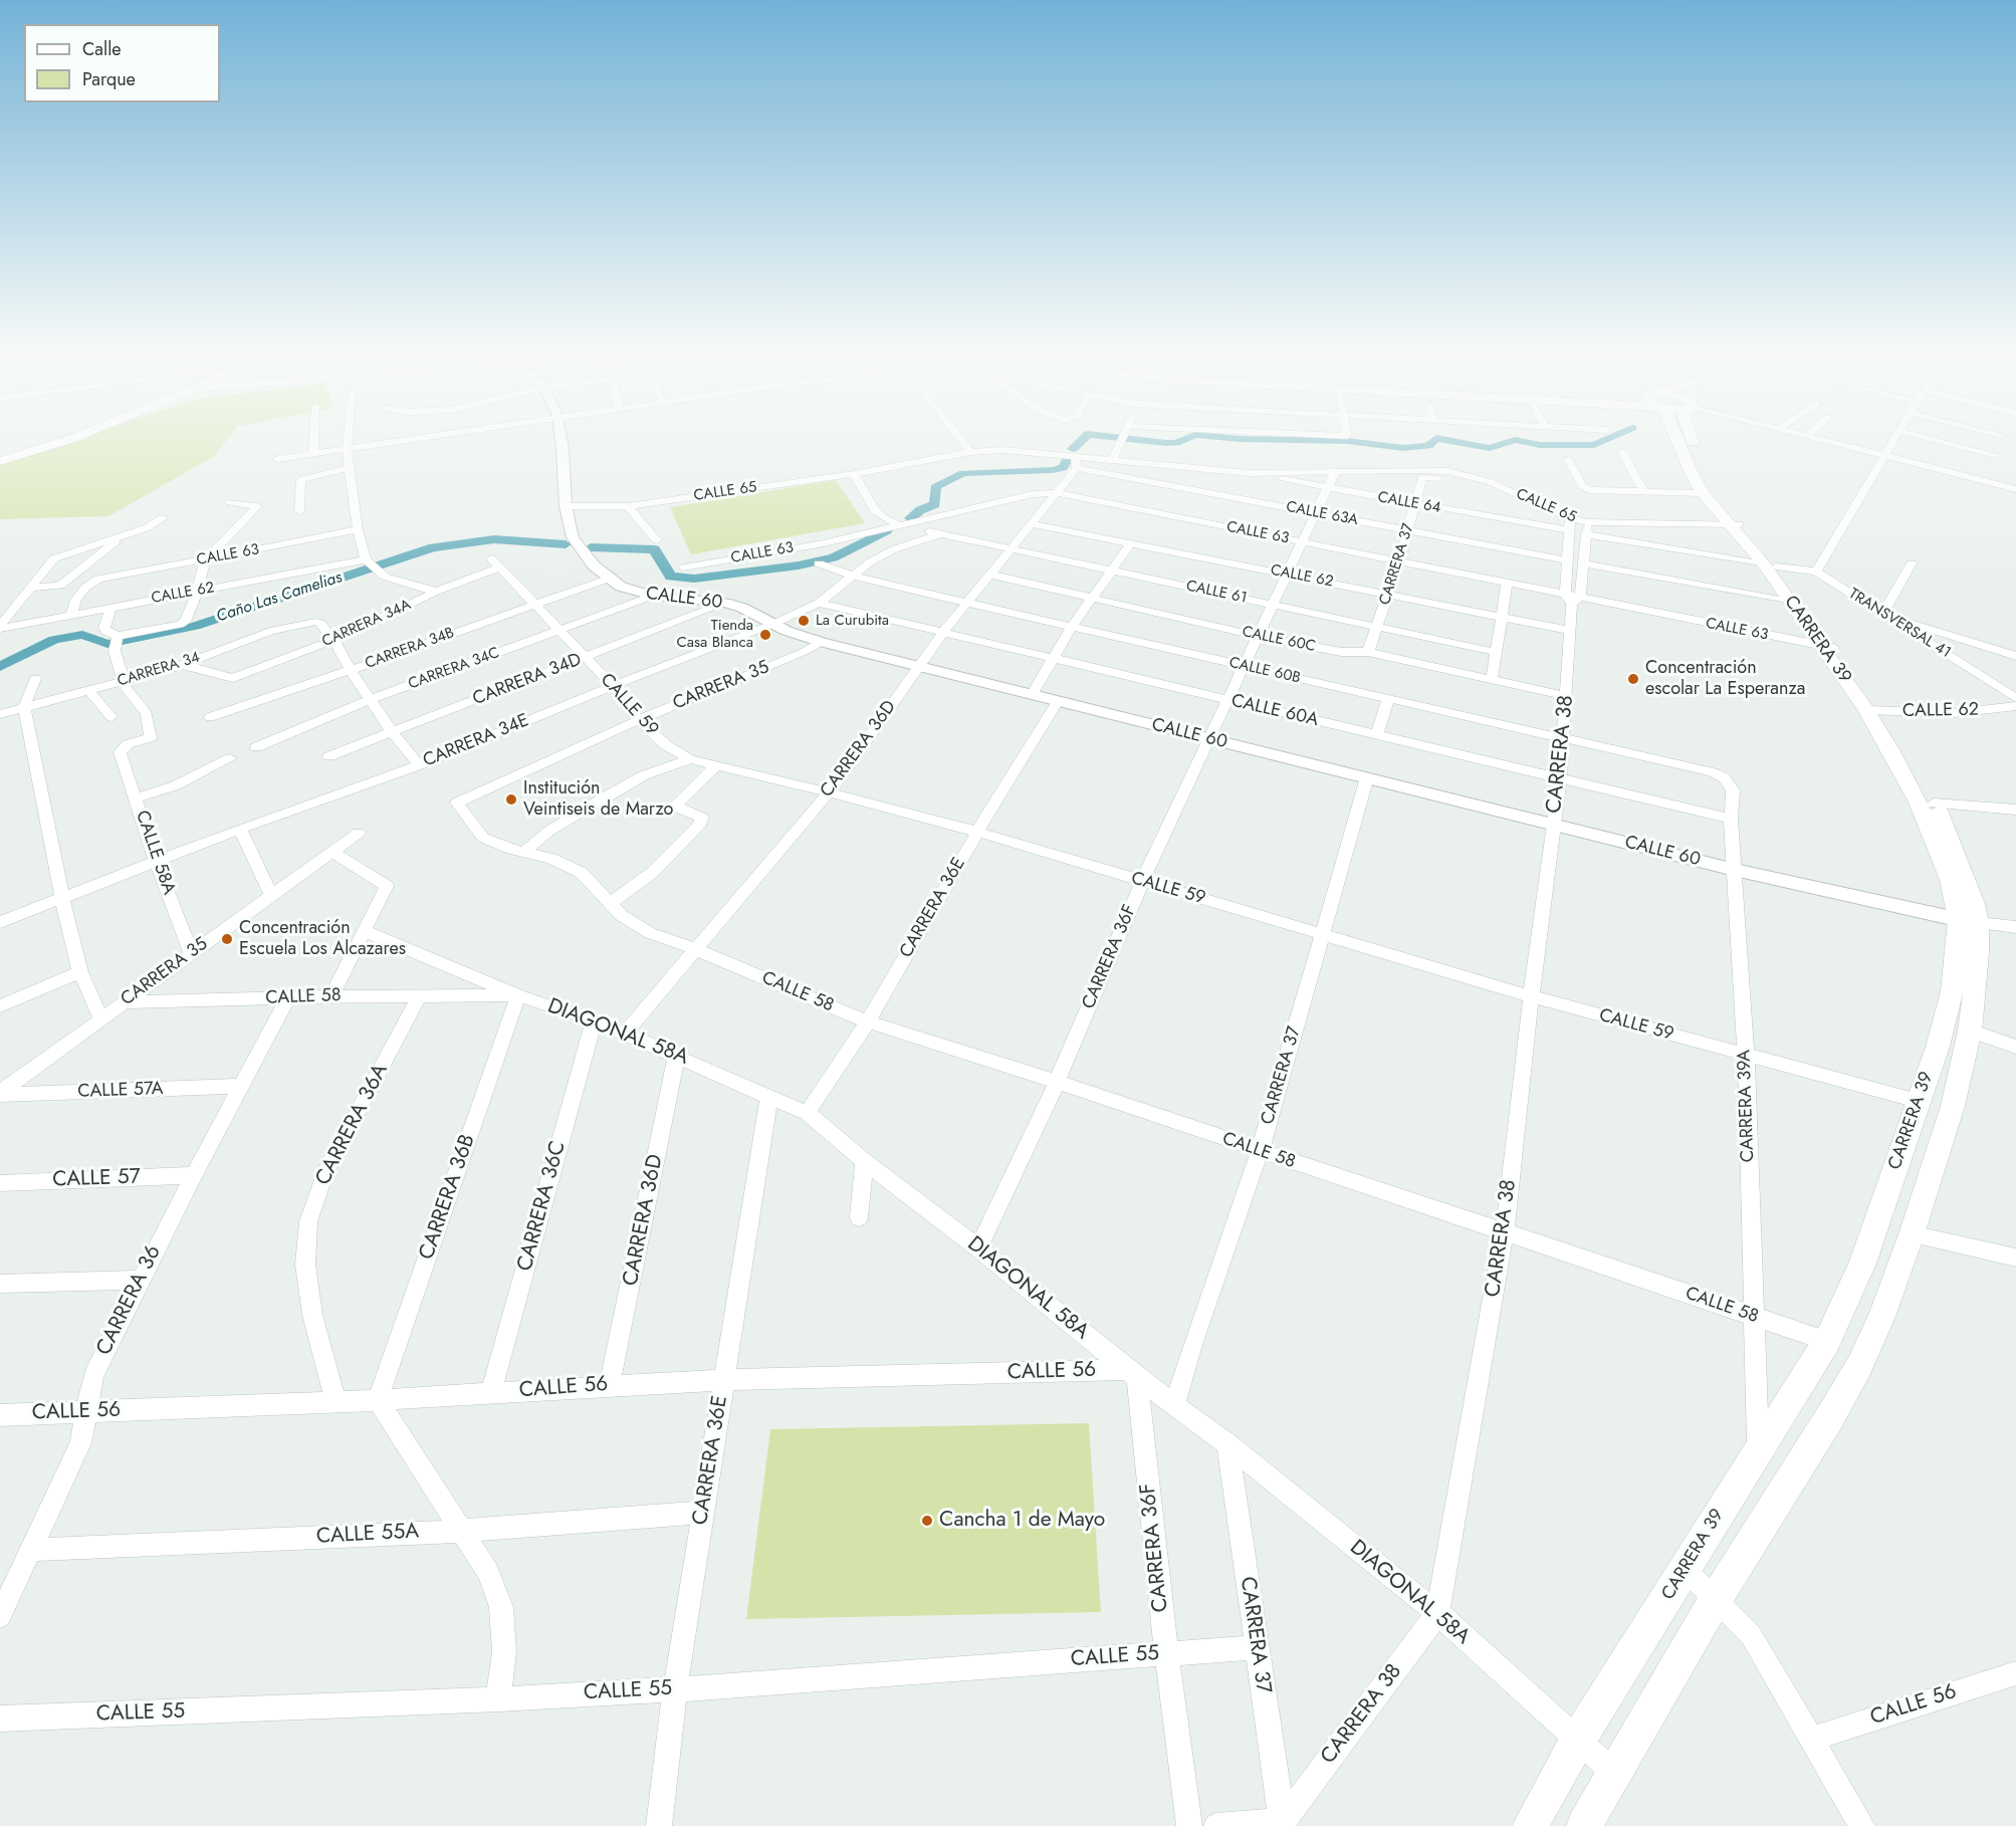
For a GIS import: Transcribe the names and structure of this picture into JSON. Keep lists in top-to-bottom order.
{
  "streets": {
    "main road": ["CARRERA 39"],
    "street": [
      "CALLE 65",
      "CALLE 64",
      "CALLE 63A",
      "CALLE 63",
      "CARRERA 37",
      "CALLE 62",
      "CALLE 61",
      "CALLE 60",
      "CARRERA 34A",
      "TRANSVERSAL 41",
      "CALLE 60C",
      "CARRERA 34B",
      "CARRERA 34C",
      "CARRERA 34",
      "CALLE 60B",
      "CARRERA 34D",
      "CARRERA 35",
      "CALLE 59",
      "CALLE 60A",
      "CARRERA 34E",
      "CARRERA 36D",
      "CARRERA 38",
      "CALLE 58A",
      "CARRERA 36E",
      "CARRERA 36F",
      "CALLE 58",
      "DIAGONAL 58A",
      "CALLE 57A",
      "CARRERA 39A",
      "CARRERA 36A",
      "CALLE 57",
      "CARRERA 36B",
      "CARRERA 36C",
      "CARRERA 36",
      "CALLE 56",
      "CALLE 55A",
      "CALLE 55"
    ]
  },
  "crossings": [
    ["CALLE 65", "CALLE 64"],
    ["CALLE 65", "CARRERA 37"],
    ["CALLE 65", "CALLE 60"],
    ["CALLE 65", "CARRERA 39"],
    ["CALLE 65", "CARRERA 38"],
    ["CALLE 65", "CARRERA 36F"],
    ["CALLE 64", "CARRERA 37"],
    ["CALLE 64", "CARRERA 38"],
    ["CALLE 64", "CARRERA 36F"],
    ["CALLE 63A", "CARRERA 37"],
    ["CALLE 63A", "CARRERA 36D"],
    ["CALLE 63A", "CARRERA 38"],
    ["CALLE 63A", "CARRERA 36F"],
    ["CALLE 63", "CARRERA 37"],
    ["CALLE 63", "CALLE 62"],
    ["CALLE 63", "CARRERA 39"],
    ["CALLE 63", "CARRERA 36D"],
    ["CALLE 63", "CARRERA 38"],
    ["CALLE 63", "CARRERA 36F"],
    ["CARRERA 37", "CALLE 62"],
    ["CARRERA 37", "CALLE 61"],
    ["CARRERA 37", "CALLE 60"],
    ["CARRERA 37", "CALLE 60C"],
    ["CARRERA 37", "CALLE 59"],
    ["CARRERA 37", "CARRERA 38"],
    ["CARRERA 37", "CALLE 58"],
    ["CARRERA 37", "DIAGONAL 58A"],
    ["CARRERA 37", "CALLE 55"],
    ["CALLE 62", "CARRERA 39"],
    ["CALLE 62", "CARRERA 36D"],
    ["CALLE 62", "CARRERA 38"],
    ["CALLE 62", "CARRERA 36F"],
    ["CALLE 61", "CARRERA 34E"],
    ["CALLE 61", "CARRERA 36D"],
    ["CALLE 61", "CARRERA 36F"],
    ["CALLE 60", "CARRERA 39"],
    ["CALLE 60", "CARRERA 34B"],
    ["CALLE 60", "CARRERA 34C"],
    ["CALLE 60", "CARRERA 34D"],
    ["CALLE 60", "CARRERA 35"],
    ["CALLE 60", "CARRERA 34E"],
    ["CALLE 60", "CARRERA 36D"],
    ["CALLE 60", "CARRERA 38"],
    ["CALLE 60", "CARRERA 36E"],
    ["CALLE 60", "CARRERA 36F"],
    ["CALLE 60", "CARRERA 39A"],
    ["CARRERA 34A", "CARRERA 34"],
    ["CARRERA 34A", "CALLE 59"],
    ["TRANSVERSAL 41", "CARRERA 39"],
    ["CALLE 60C", "CARRERA 36D"],
    ["CALLE 60C", "CARRERA 38"],
    ["CALLE 60C", "CARRERA 36F"],
    ["CARRERA 39", "CALLE 59"],
    ["CARRERA 39", "CALLE 58"],
    ["CARRERA 39", "DIAGONAL 58A"],
    ["CARRERA 39", "CARRERA 39A"],
    ["CARRERA 34B", "CALLE 59"],
    ["CARRERA 34C", "CALLE 59"],
    ["CARRERA 34", "CALLE 58A"],
    ["CALLE 60B", "CARRERA 34E"],
    ["CALLE 60B", "CARRERA 36D"],
    ["CALLE 60B", "CARRERA 38"],
    ["CALLE 60B", "CARRERA 36F"],
    ["CALLE 60B", "CARRERA 39A"],
    ["CARRERA 34D", "CALLE 59"],
    ["CARRERA 35", "CALLE 59"],
    ["CARRERA 35", "CALLE 58A"],
    ["CARRERA 35", "CALLE 58"],
    ["CARRERA 35", "CALLE 57A"],
    ["CALLE 59", "CARRERA 34E"],
    ["CALLE 59", "CARRERA 36D"],
    ["CALLE 59", "CARRERA 38"],
    ["CALLE 59", "CARRERA 36E"],
    ["CALLE 59", "CARRERA 36F"],
    ["CALLE 59", "CARRERA 39A"],
    ["CALLE 60A", "CARRERA 34E"],
    ["CALLE 60A", "CARRERA 36D"],
    ["CALLE 60A", "CARRERA 38"],
    ["CALLE 60A", "CARRERA 36F"],
    ["CALLE 60A", "CARRERA 39A"],
    ["CARRERA 34E", "CALLE 58A"],
    ["CARRERA 36D", "CALLE 58"],
    ["CARRERA 36D", "DIAGONAL 58A"],
    ["CARRERA 36D", "CALLE 56"],
    ["CARRERA 38", "CALLE 58"],
    ["CARRERA 38", "DIAGONAL 58A"],
    ["CARRERA 36E", "CALLE 58"],
    ["CARRERA 36E", "DIAGONAL 58A"],
    ["CARRERA 36E", "CALLE 56"],
    ["CARRERA 36E", "CALLE 55A"],
    ["CARRERA 36E", "CALLE 55"],
    ["CARRERA 36F", "CALLE 58"],
    ["CARRERA 36F", "DIAGONAL 58A"],
    ["CARRERA 36F", "CALLE 56"],
    ["CARRERA 36F", "CALLE 55"],
    ["CALLE 58", "DIAGONAL 58A"],
    ["CALLE 58", "CARRERA 39A"],
    ["CALLE 58", "CARRERA 36A"],
    ["CALLE 58", "CARRERA 36B"],
    ["CALLE 58", "CARRERA 36"],
    ["DIAGONAL 58A", "CARRERA 36B"],
    ["DIAGONAL 58A", "CARRERA 36C"],
    ["DIAGONAL 58A", "CALLE 56"],
    ["CALLE 57A", "CARRERA 36"],
    ["CARRERA 36A", "CALLE 56"],
    ["CALLE 57", "CARRERA 36"],
    ["CARRERA 36B", "CALLE 56"],
    ["CARRERA 36C", "CALLE 56"],
    ["CARRERA 36", "CALLE 56"],
    ["CARRERA 36", "CALLE 55A"]
  ],
  "water": ["Caño Las Camelias"],
  "places": [
    "La Curubita",
    "Tienda Casa Blanca",
    "Concentración escolar La Esperanza",
    "Institución Veintiseis de Marzo",
    "Concentración Escuela Los Alcazares",
    "Cancha 1 de Mayo"
  ],
  "legend": ["Calle", "Parque"]
}
